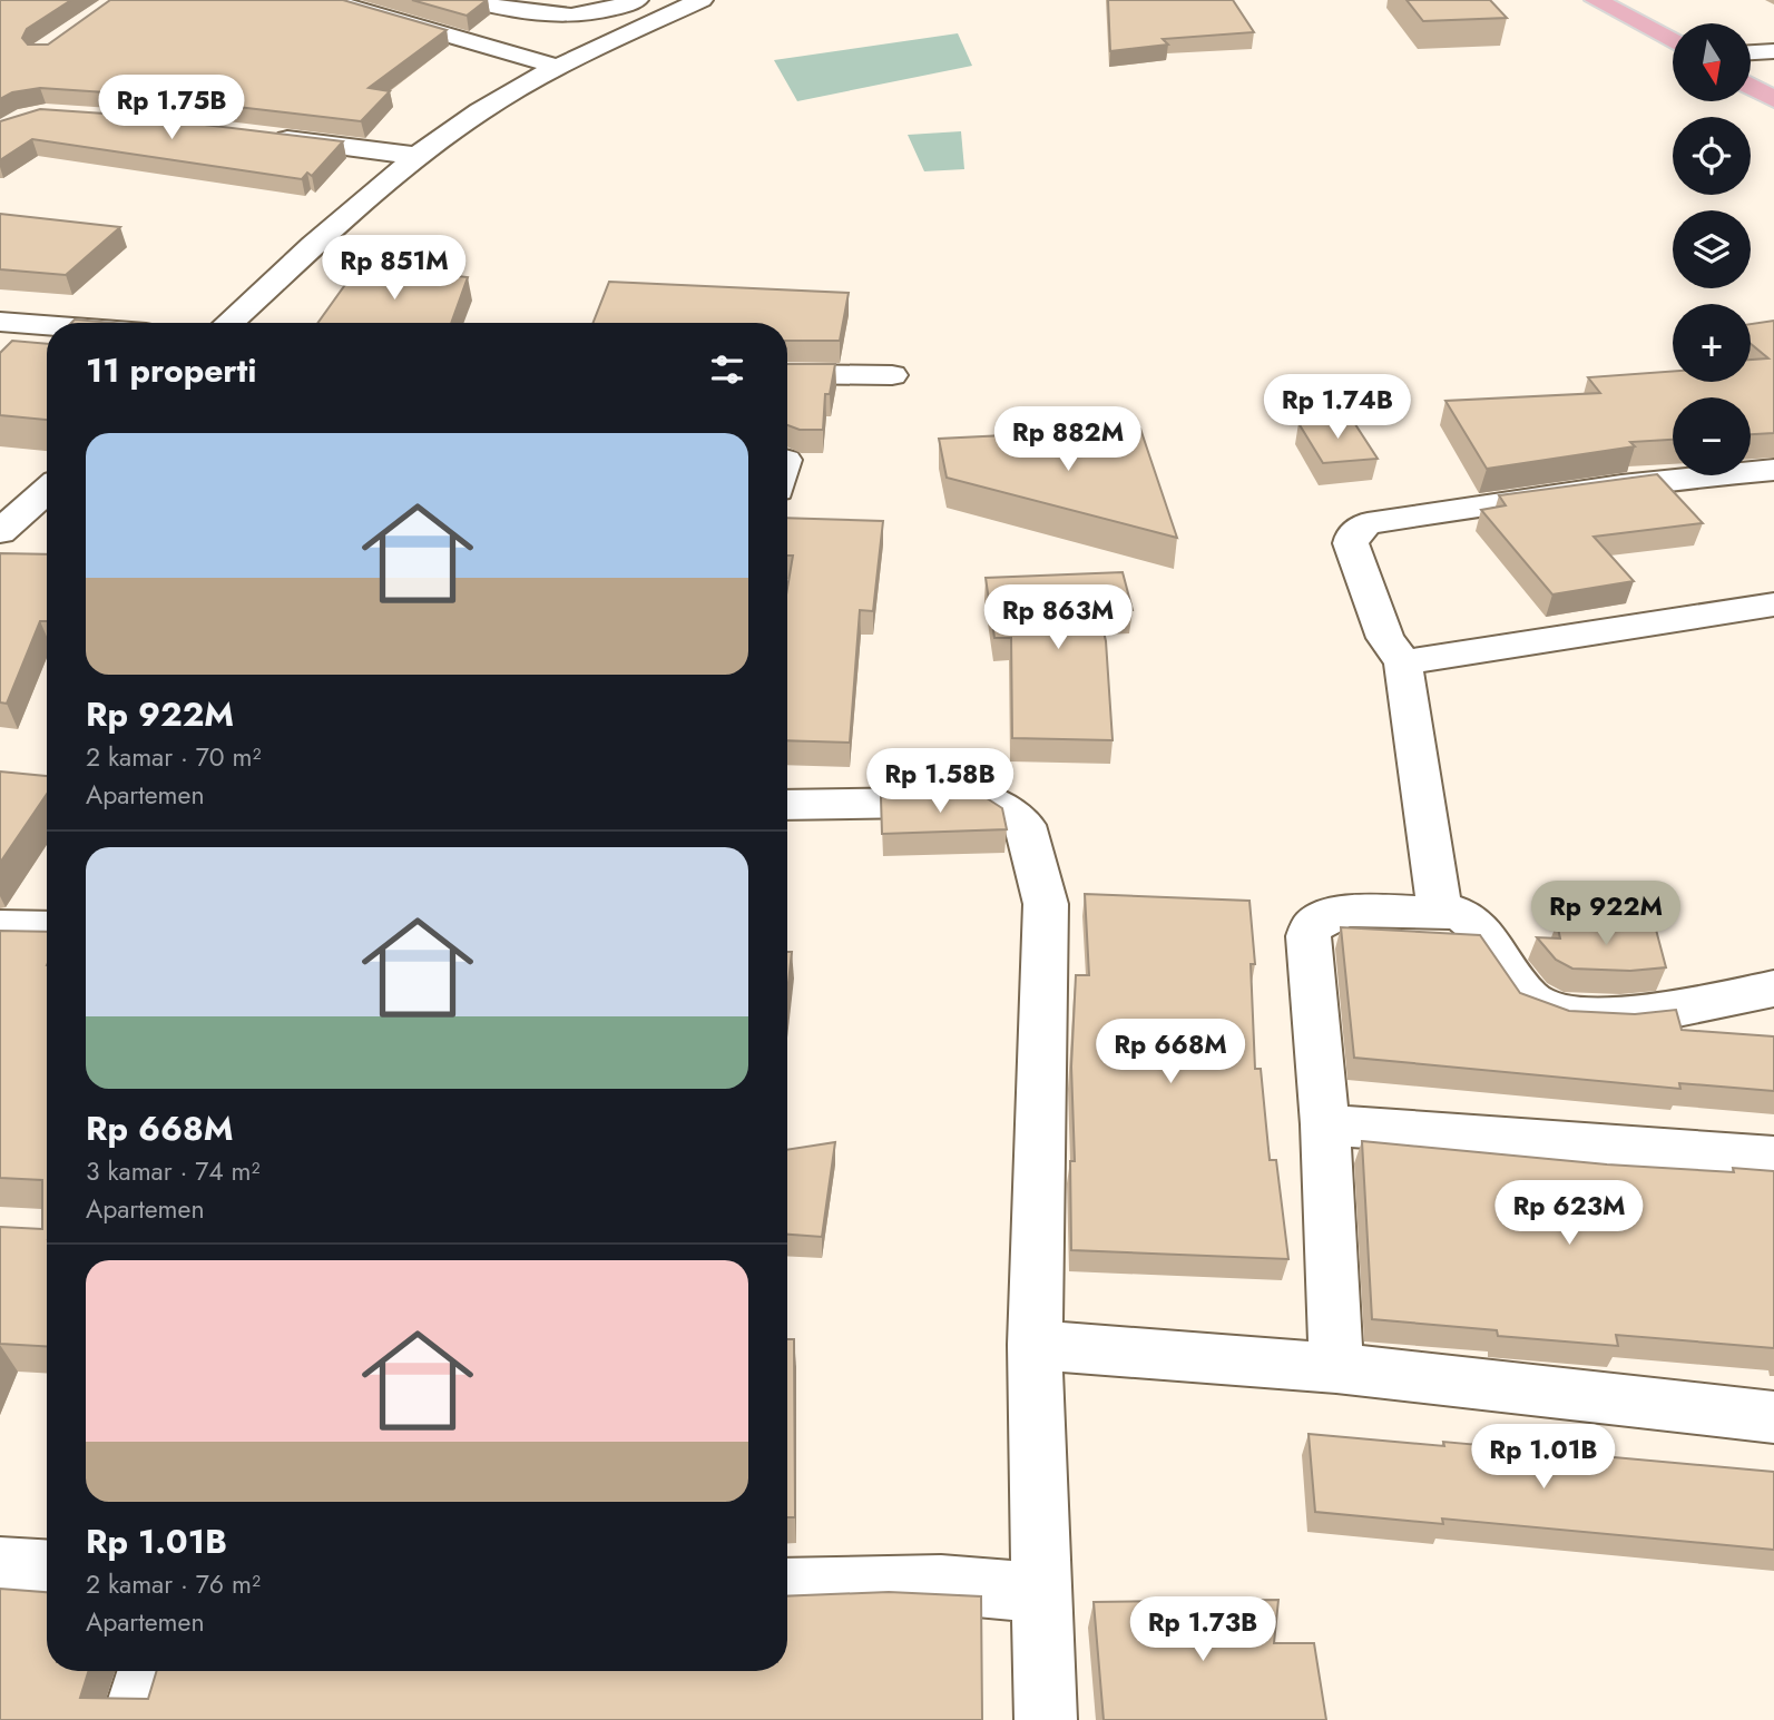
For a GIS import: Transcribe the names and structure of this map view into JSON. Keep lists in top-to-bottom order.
{
  "north": "bottom",
  "page": {
    "map_buttons": ["+", "−"],
    "price": [
      "Rp 1.75B",
      "Rp 851M",
      "Rp 1.74B",
      "Rp 882M",
      "Rp 863M",
      "Rp 1.58B",
      "Rp 922M",
      "Rp 668M",
      "Rp 623M",
      "Rp 1.01B",
      "Rp 1.73B"
    ],
    "heading": "11 properti",
    "list": [
      {
        "name": "Rp 922M",
        "note": "2 kamar · 70 m² · Apartemen"
      },
      {
        "name": "Rp 668M",
        "note": "3 kamar · 74 m² · Apartemen"
      },
      {
        "name": "Rp 1.01B",
        "note": "2 kamar · 76 m² · Apartemen"
      }
    ]
  }
}
